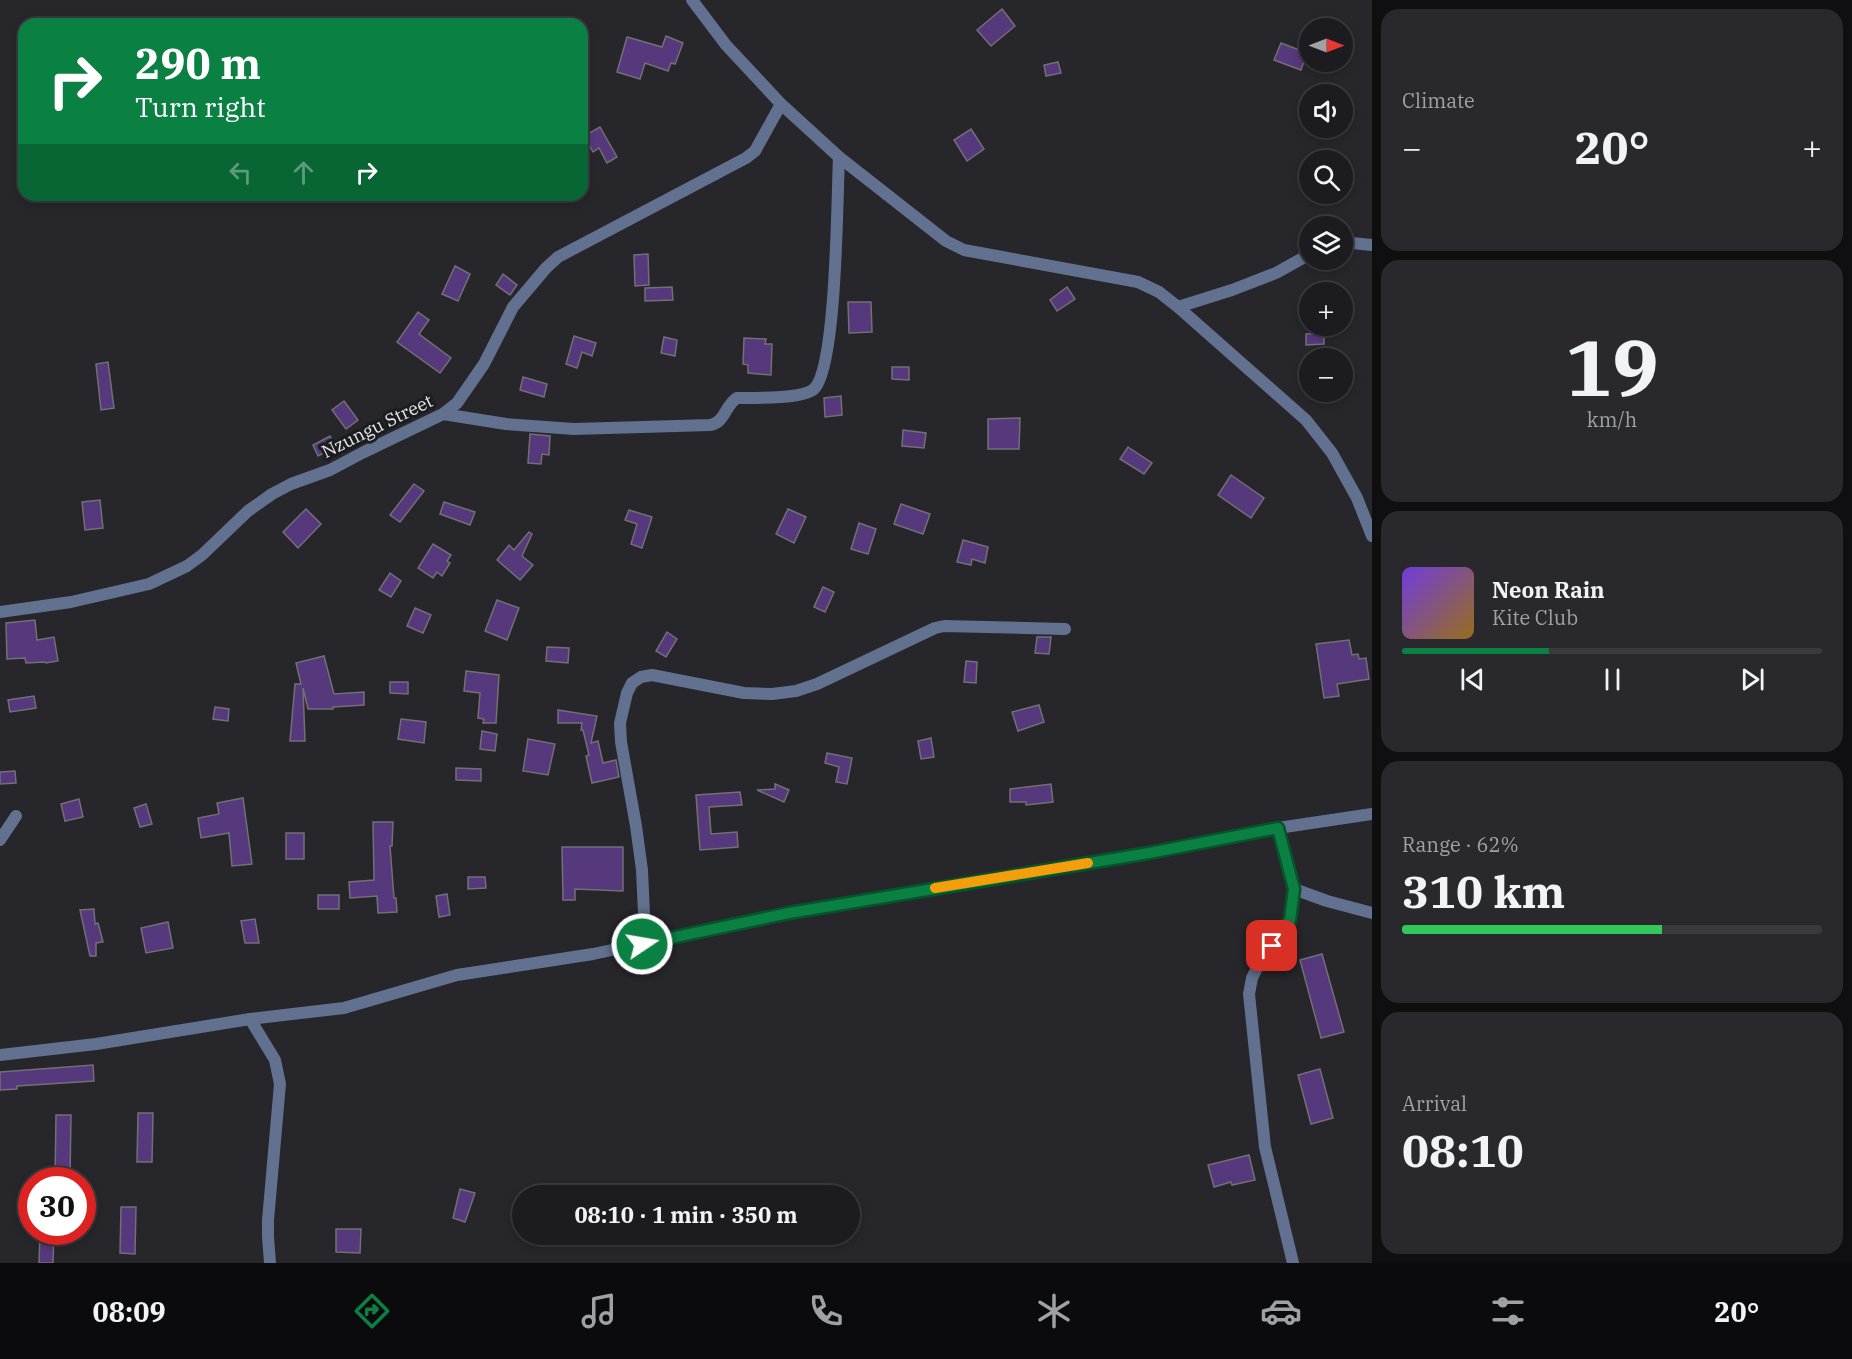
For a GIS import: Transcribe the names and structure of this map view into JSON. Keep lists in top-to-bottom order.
{
  "streets": {
    "street": ["Nzungu Street"]
  },
  "north": "right",
  "page": {
    "tile": [
      "Climate",
      ["19", "km/h"],
      ["Range · 62%", "310 km"],
      ["Arrival", "08:10"]
    ],
    "map_buttons": ["+", "−"],
    "turn": ["290 m", "Turn right"],
    "heat": ["−", "20°", "+"],
    "song": ["Neon Rain", "Kite Club"],
    "limit": "30",
    "trip": "08:10 · 1 min · 350 m",
    "tabs": ["08:09", "20°"]
  }
}
